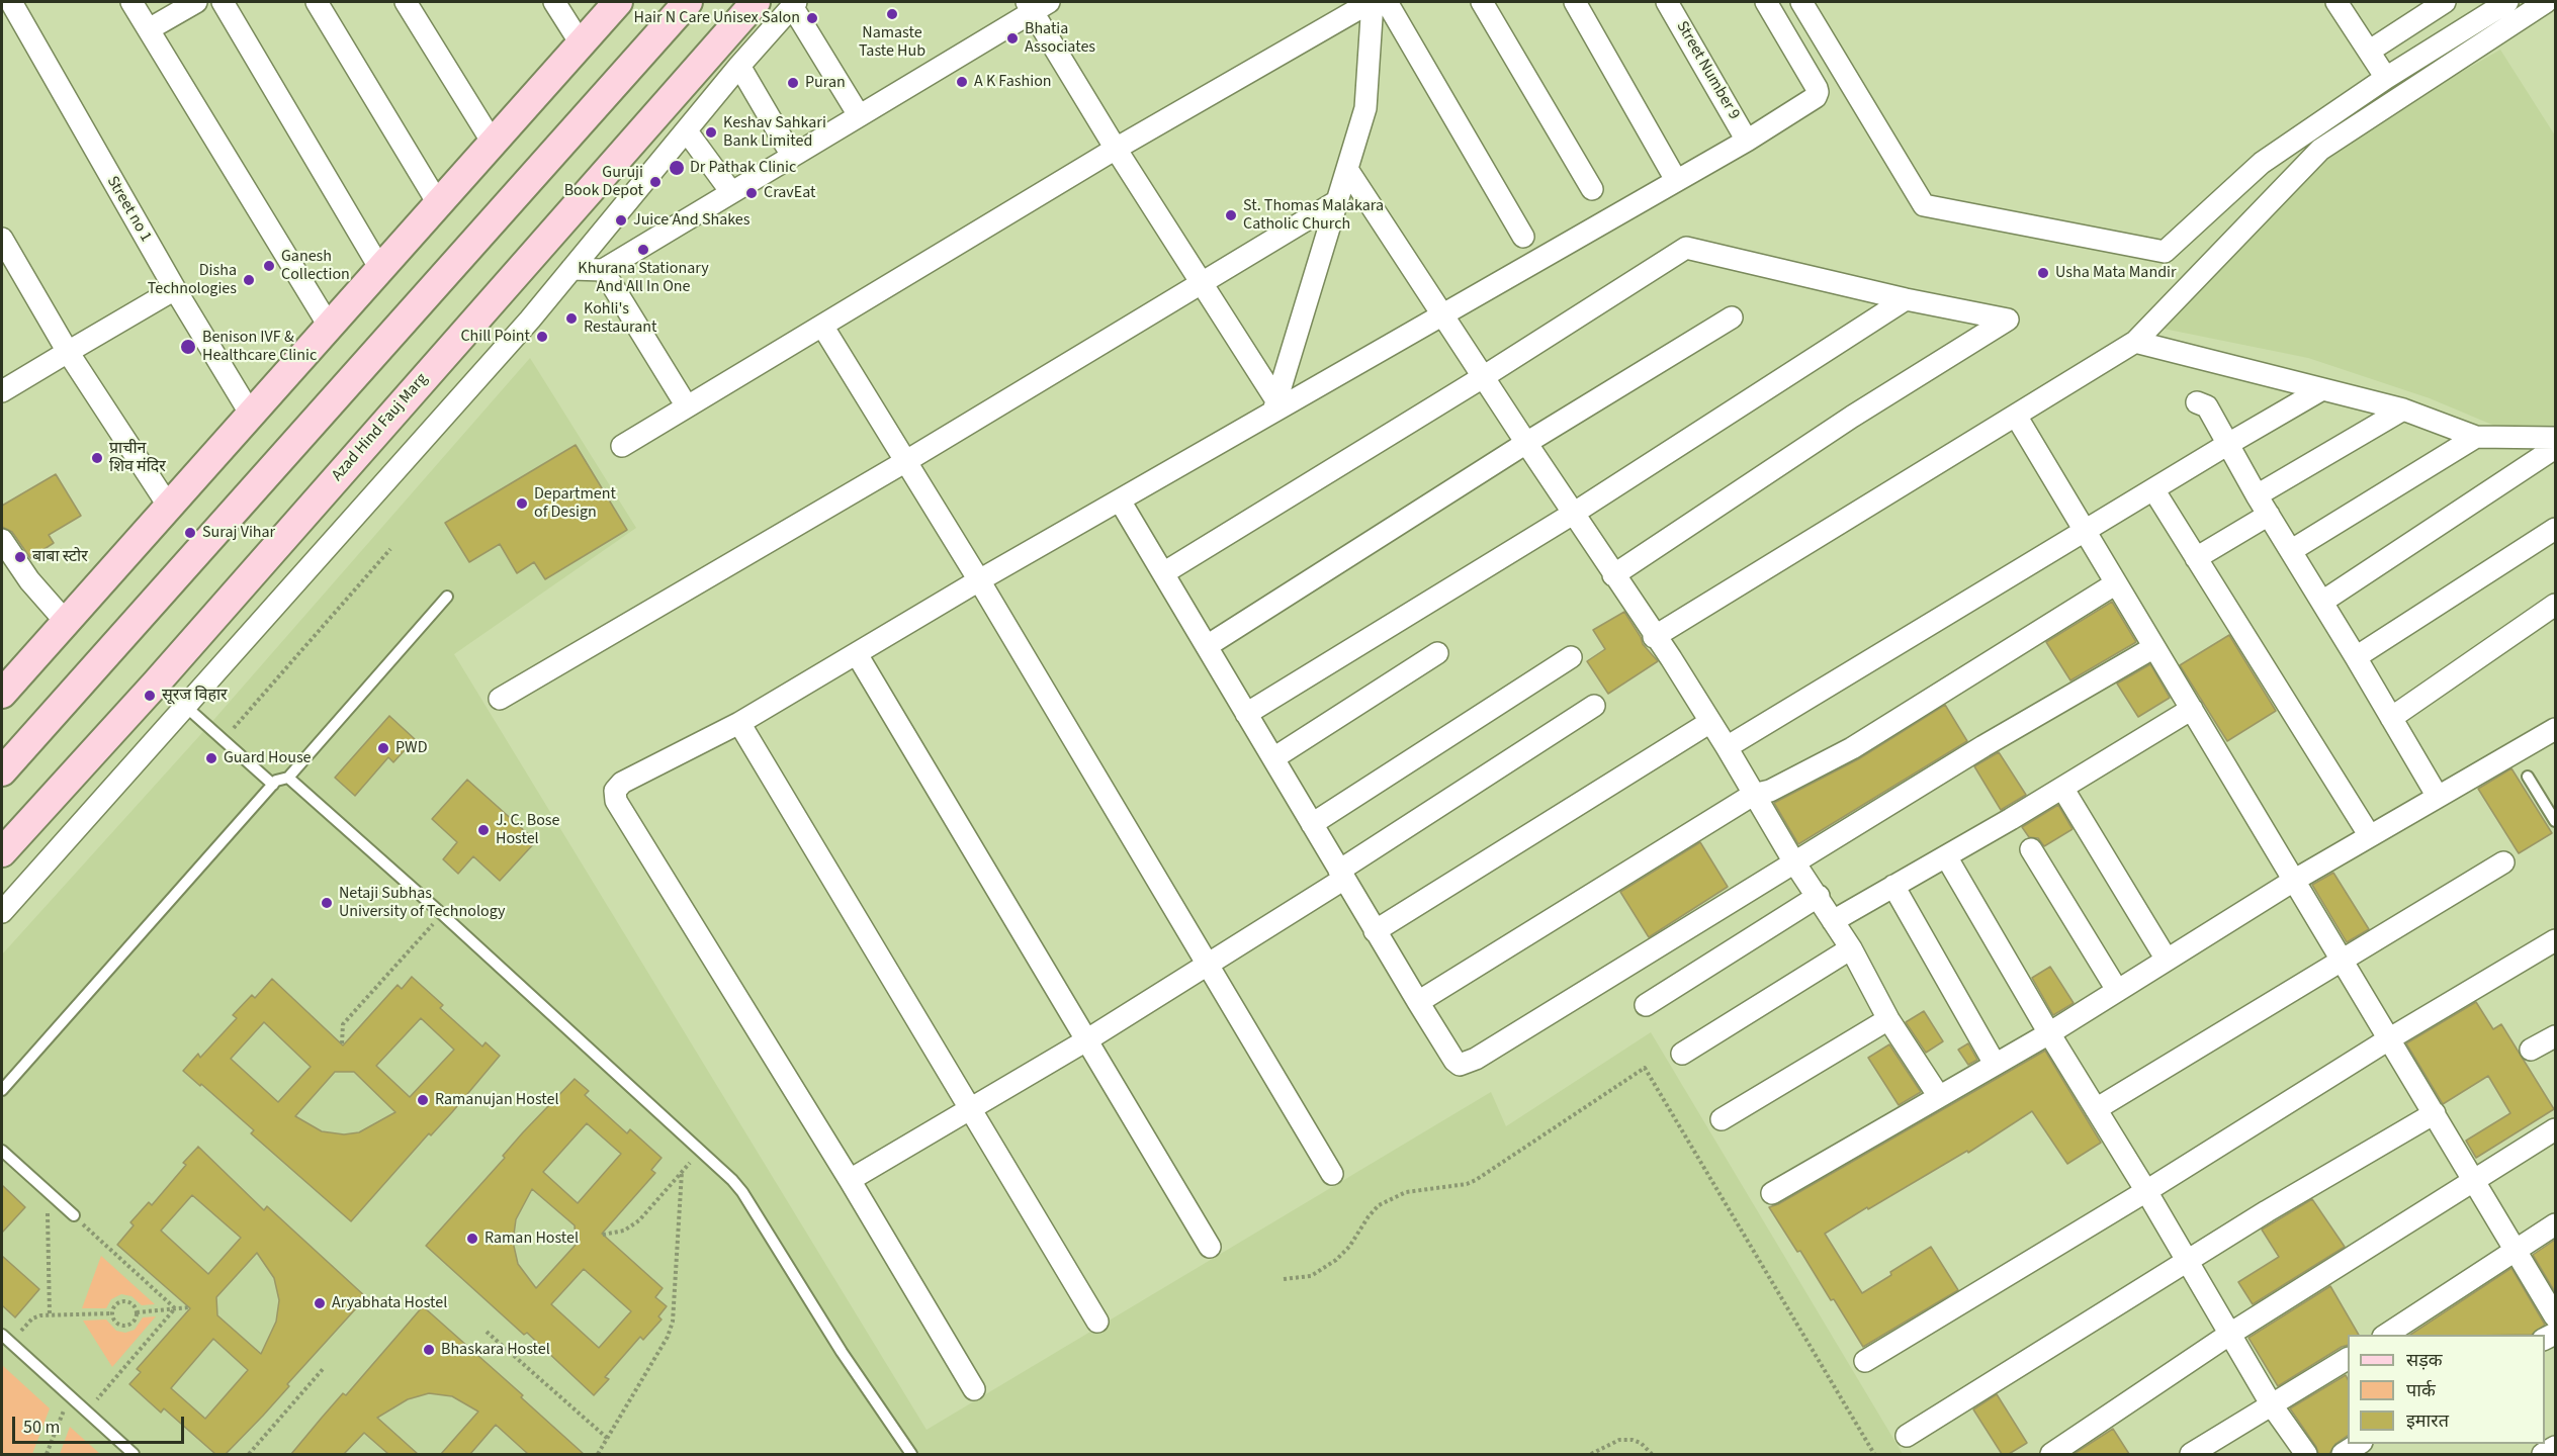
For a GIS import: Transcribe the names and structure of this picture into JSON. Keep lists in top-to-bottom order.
{
  "streets": {
    "main road": ["Azad Hind Fauj Marg"],
    "street": ["Street Number 9", "Street no 1"]
  },
  "places": [
    "Namaste Taste Hub",
    "Hair N Care Unisex Salon",
    "Bhatia Associates",
    "A K Fashion",
    "Puran",
    "Keshav Sahkari Bank Limited",
    "Dr Pathak Clinic",
    "Guruji Book Depot",
    "CravEat",
    "St. Thomas Malakara Catholic Church",
    "Juice And Shakes",
    "Khurana Stationary And All In One",
    "Ganesh Collection",
    "Usha Mata Mandir",
    "Disha Technologies",
    "Kohli's Restaurant",
    "Chill Point",
    "Benison IVF & Healthcare Clinic",
    "प्राचीन शिव मंदिर",
    "Department of Design",
    "Suraj Vihar",
    "बाबा स्टोर",
    "सूरज विहार",
    "PWD",
    "Guard House",
    "J. C. Bose Hostel",
    "Netaji Subhas University of Technology",
    "Ramanujan Hostel",
    "Raman Hostel",
    "Aryabhata Hostel",
    "Bhaskara Hostel"
  ],
  "legend": ["सड़क", "पार्क", "इमारत"],
  "scale_bar": "50 m"
}
